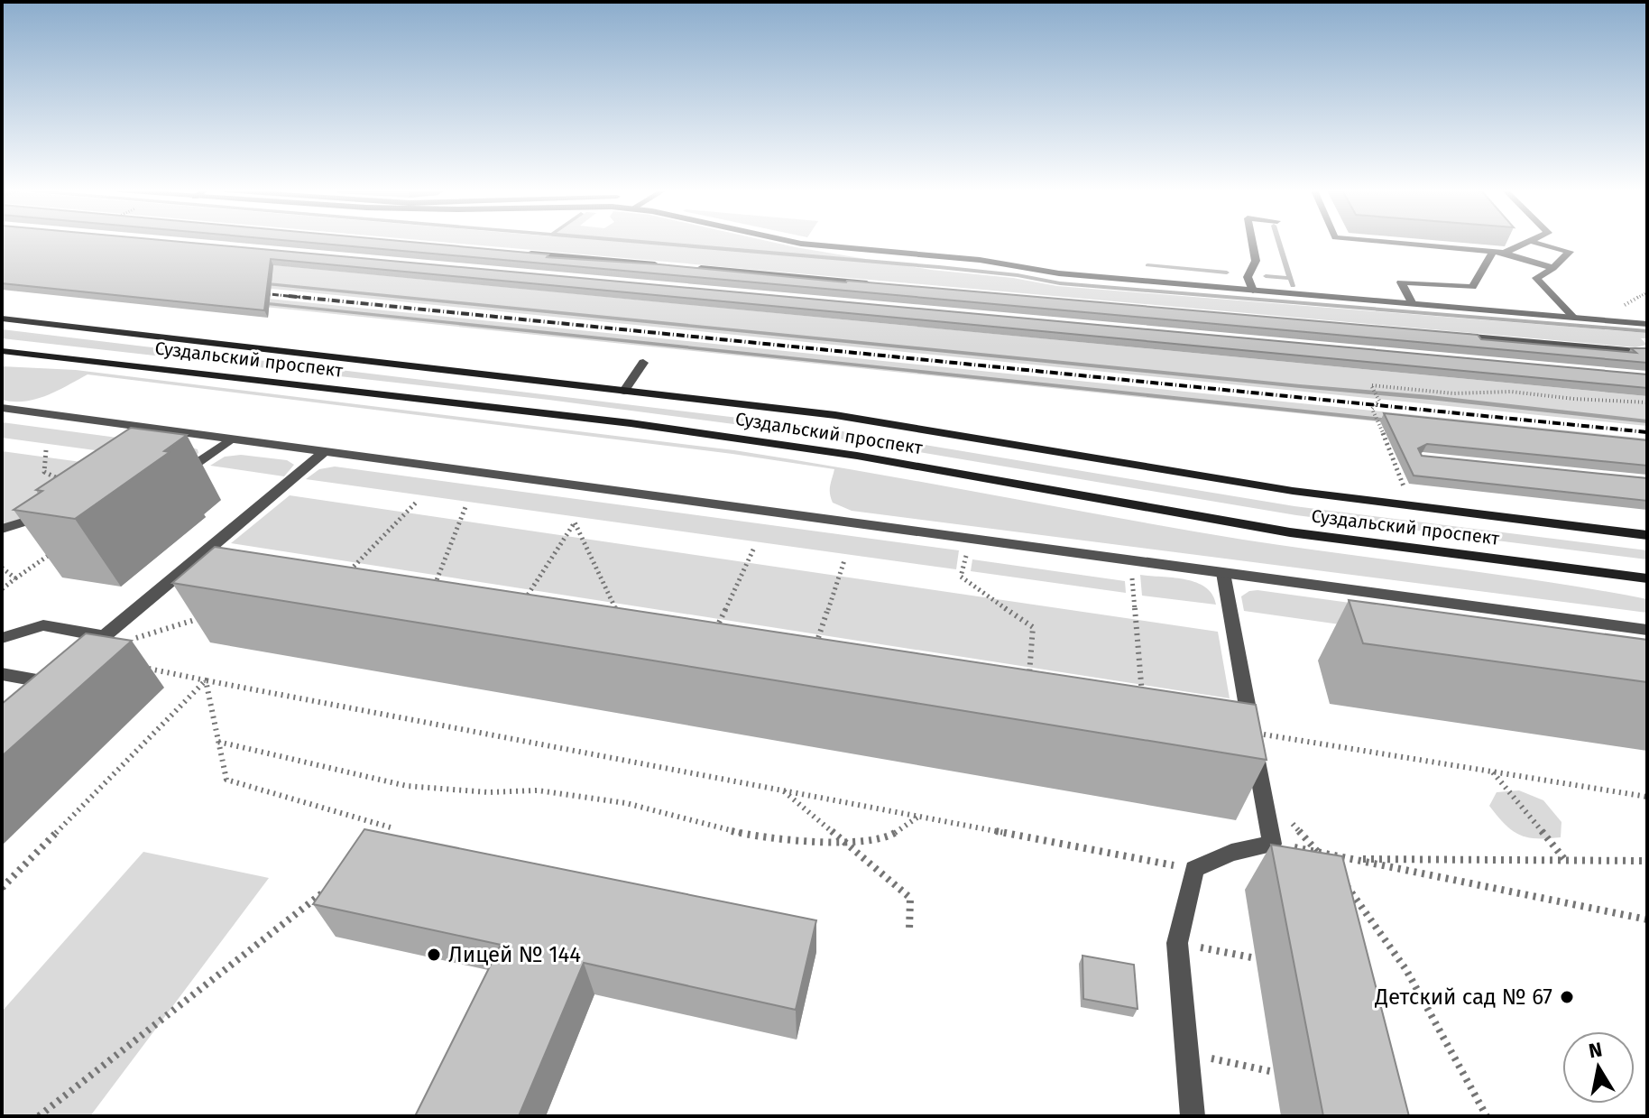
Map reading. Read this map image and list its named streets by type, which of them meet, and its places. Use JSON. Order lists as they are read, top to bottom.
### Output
{
  "streets": {
    "main road": ["Суздальский проспект"]
  },
  "places": ["Лицей № 144", "Детский сад № 67"],
  "north": "top"
}
